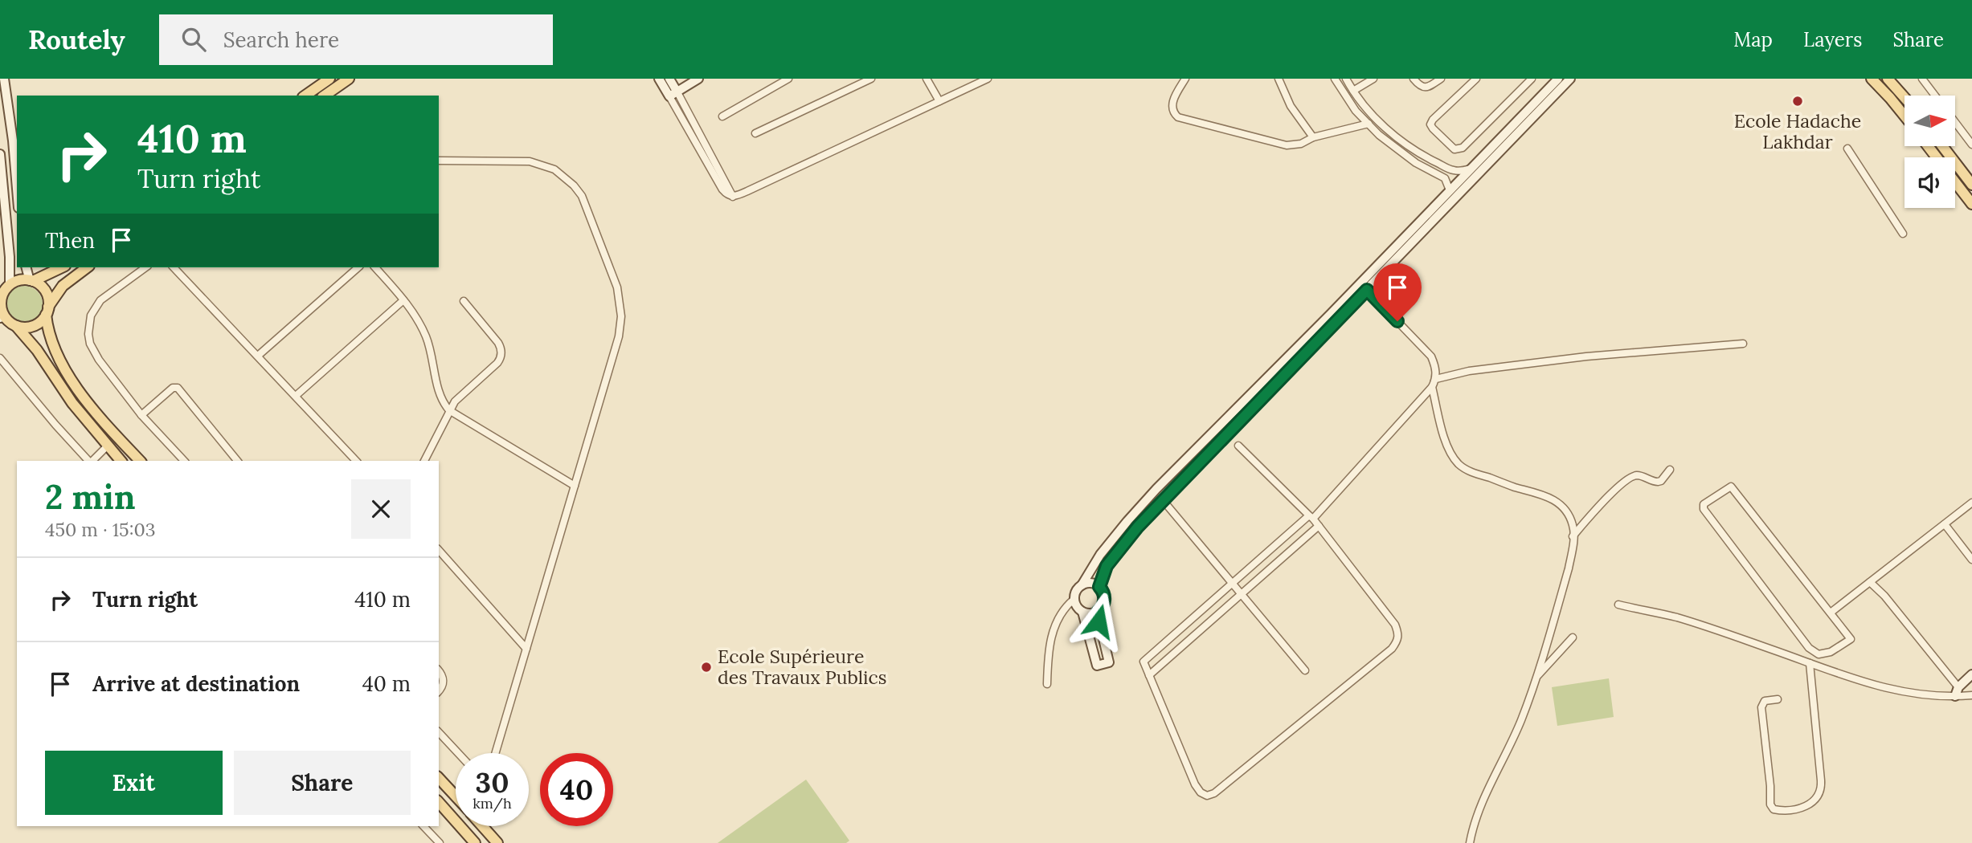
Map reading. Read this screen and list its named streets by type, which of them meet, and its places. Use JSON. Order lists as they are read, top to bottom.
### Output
{
  "places": ["Ecole Hadache Lakhdar", "Ecole Supérieure des Travaux Publics"],
  "north": "right",
  "page": {
    "header": "Routely",
    "search": "Search here",
    "nav": ["Map", "Layers", "Share"],
    "turn": ["410 m", "Turn right"],
    "then": "Then",
    "heading": ["2 min", "450 m · 15:03"],
    "list": [
      {
        "name": "Turn right",
        "value": "410 m"
      },
      {
        "name": "Arrive at destination",
        "value": "40 m"
      }
    ],
    "buttons": ["Exit", "Share"],
    "speed": "30 km/h",
    "limit": "40"
  }
}
